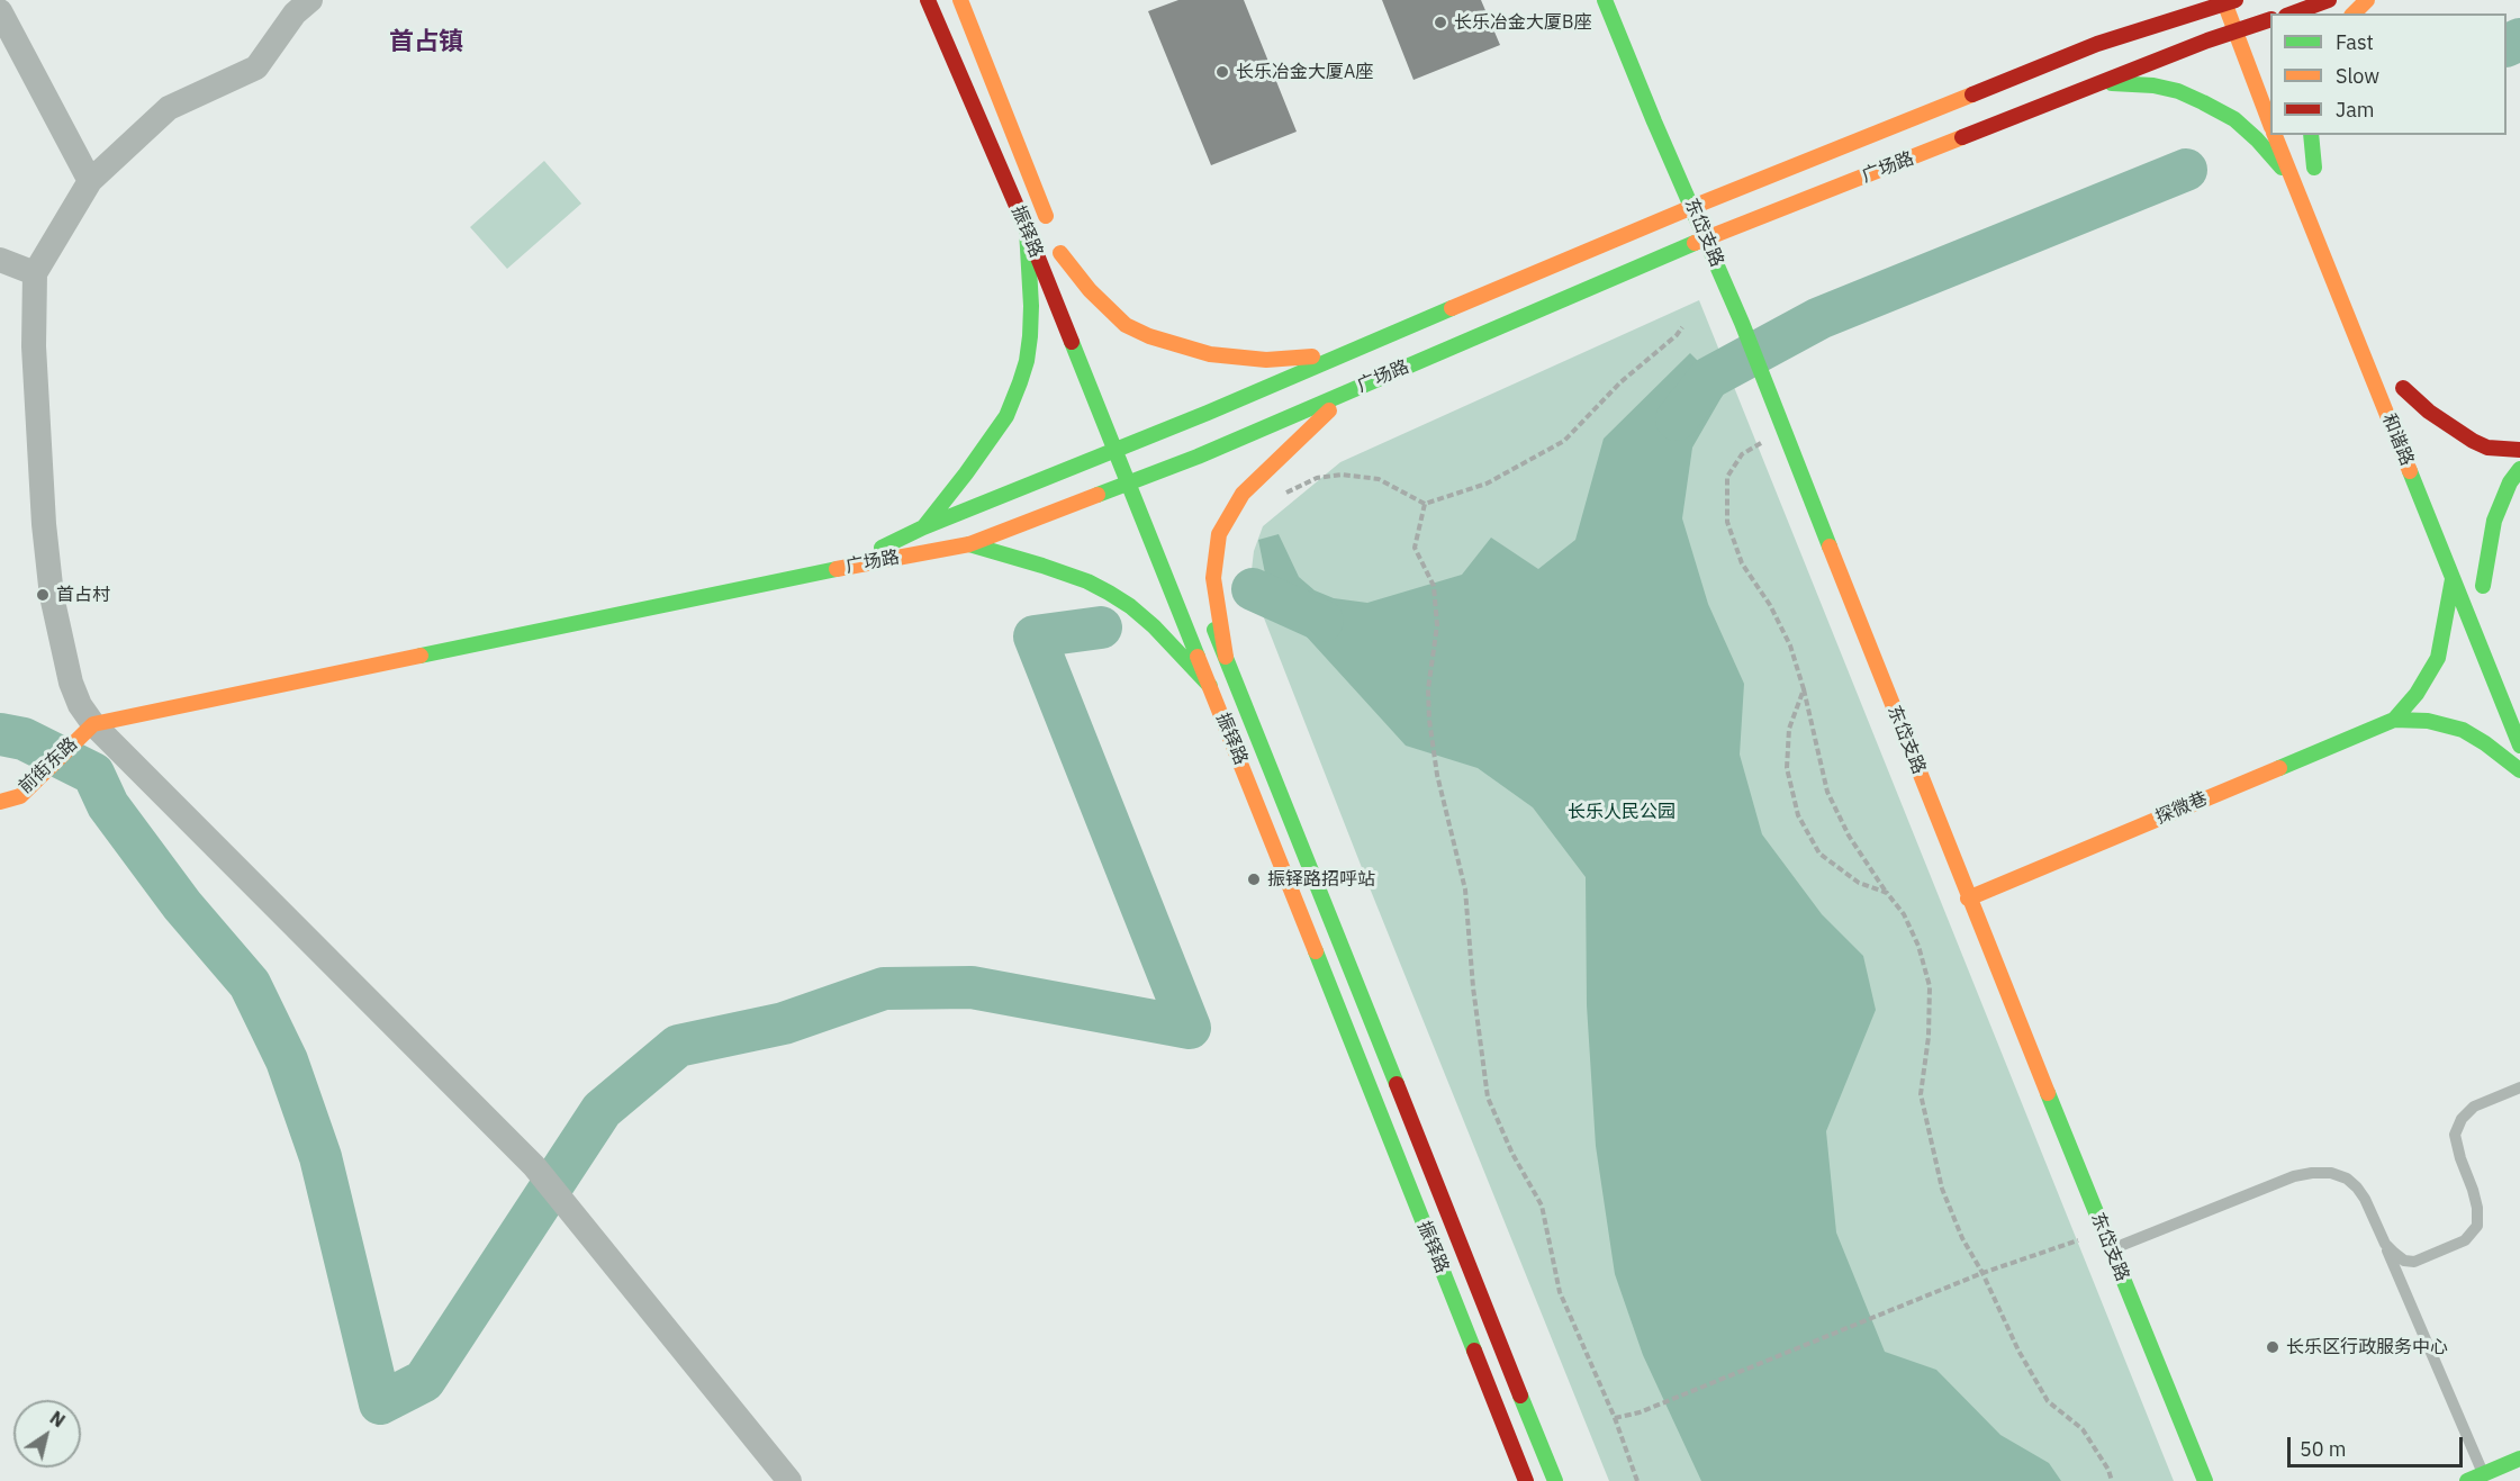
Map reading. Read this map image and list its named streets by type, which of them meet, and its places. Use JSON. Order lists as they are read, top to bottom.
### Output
{
  "streets": {
    "main road": [
      "广场路",
      "振铎路",
      "东岱支路",
      "和谐路",
      "前街东路",
      "探微巷"
    ]
  },
  "crossings": [
    ["广场路", "振铎路"],
    ["广场路", "东岱支路"],
    ["东岱支路", "探微巷"]
  ],
  "districts": ["首占镇"],
  "parks": ["长乐人民公园"],
  "places": [
    "长乐冶金大厦B座",
    "长乐冶金大厦A座",
    "首占村",
    "振铎路招呼站",
    "长乐区行政服务中心"
  ],
  "legend": ["Fast", "Slow", "Jam"],
  "scale_bar": "50 m",
  "north": "top right"
}
